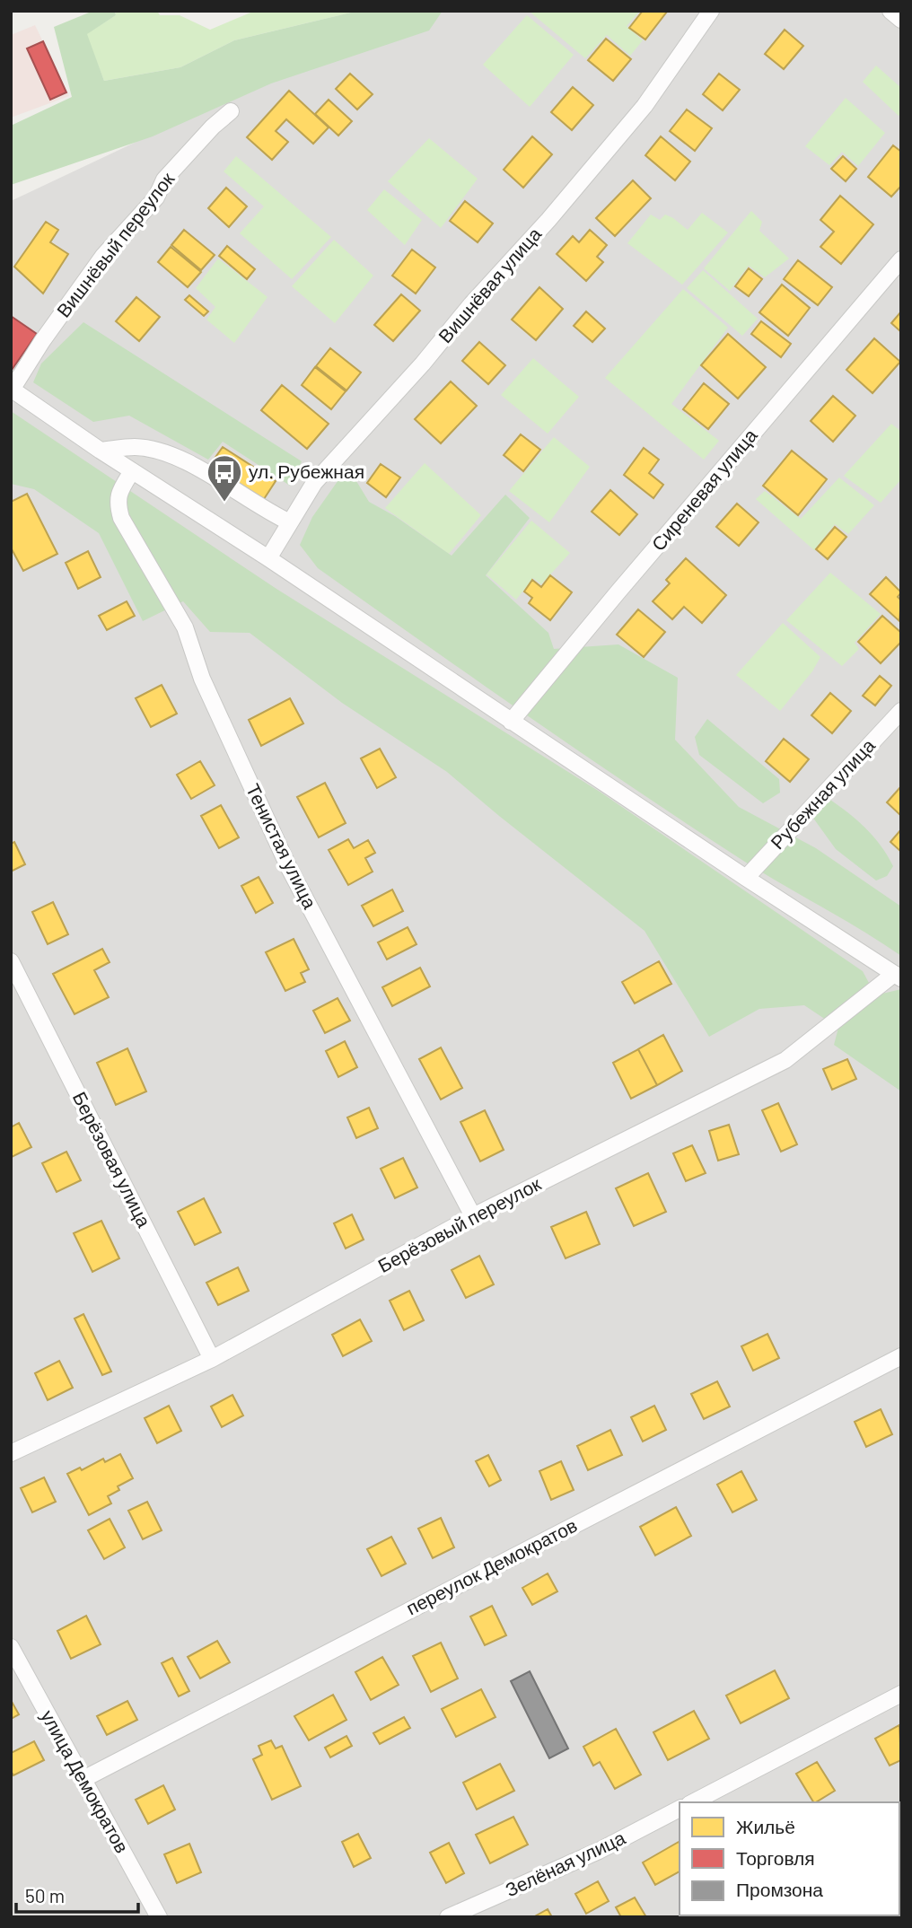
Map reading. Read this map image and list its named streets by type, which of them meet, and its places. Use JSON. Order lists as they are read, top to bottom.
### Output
{
  "streets": {
    "street": [
      "Вишнёвый переулок",
      "Вишнёвая улица",
      "Сиреневая улица",
      "Рубежная улица",
      "Тенистая улица",
      "Берёзовая улица",
      "Берёзовый переулок",
      "переулок Демократов",
      "улица Демократов",
      "Зелёная улица"
    ]
  },
  "crossings": [
    ["Тенистая улица", "Берёзовый переулок"],
    ["Берёзовая улица", "Берёзовый переулок"],
    ["переулок Демократов", "улица Демократов"]
  ],
  "places": {
    "bus stop": ["ул. Рубежная"]
  },
  "legend": ["Жильё", "Торговля", "Промзона"],
  "scale_bar": "50 m"
}
